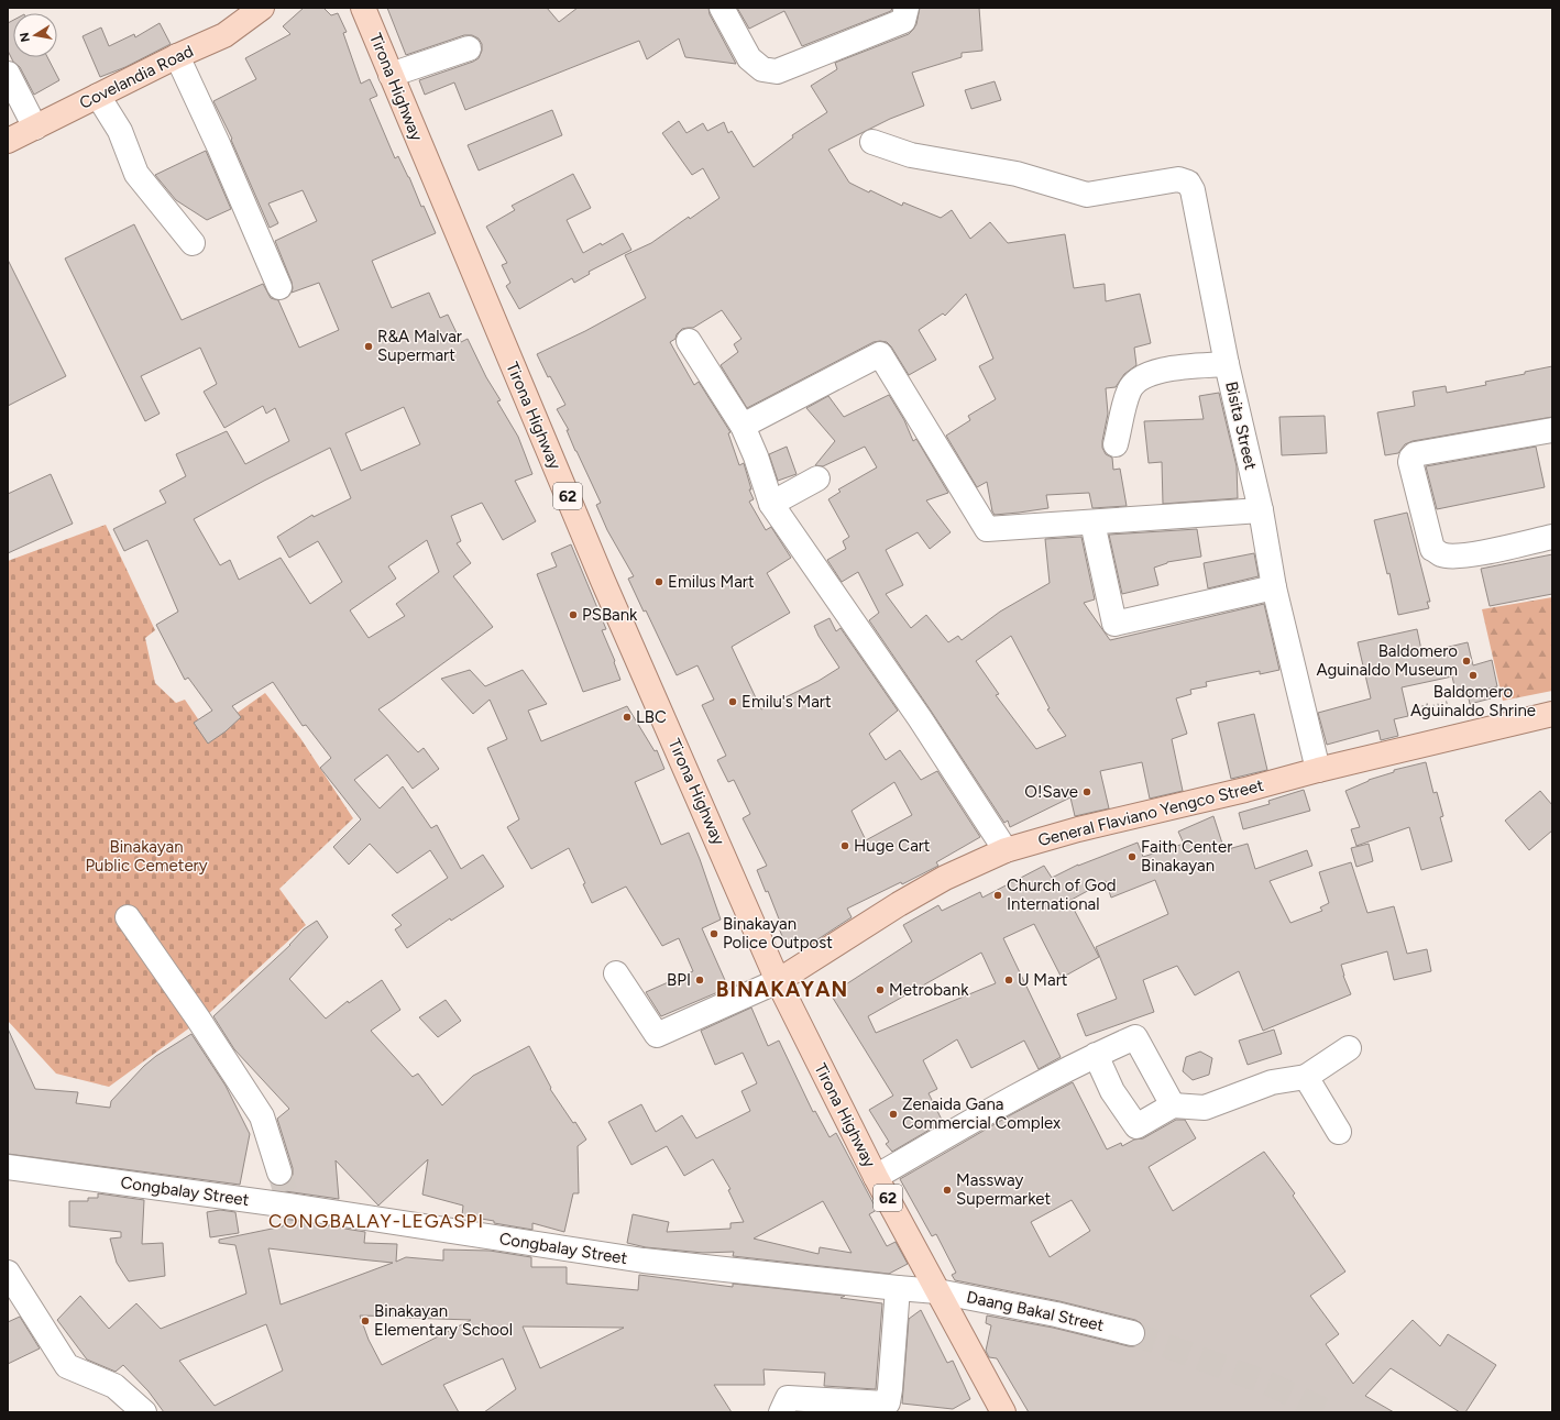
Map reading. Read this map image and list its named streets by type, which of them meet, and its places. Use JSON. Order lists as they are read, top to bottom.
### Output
{
  "streets": {
    "main road": [
      "Covelandia Road",
      "Tirona Highway",
      "62",
      "General Flaviano Yengco Street"
    ],
    "street": ["Bisita Street", "Congbalay Street", "Daang Bakal Street"]
  },
  "crossings": [
    ["Tirona Highway", "General Flaviano Yengco Street"],
    ["Tirona Highway", "Congbalay Street"],
    ["Tirona Highway", "Daang Bakal Street"],
    ["Bisita Street", "General Flaviano Yengco Street"],
    ["Congbalay Street", "Daang Bakal Street"]
  ],
  "districts": ["BINAKAYAN", "CONGBALAY-LEGASPI"],
  "parks": ["Binakayan Public Cemetery"],
  "places": [
    "R&A Malvar Supermart",
    "Emilus Mart",
    "PSBank",
    "Baldomero Aguinaldo Museum",
    "Baldomero Aguinaldo Shrine",
    "Emilu's Mart",
    "LBC",
    "O!Save",
    "Huge Cart",
    "Faith Center Binakayan",
    "Church of God International",
    "Binakayan Police Outpost",
    "BPI",
    "U Mart",
    "Metrobank",
    "Zenaida Gana Commercial Complex",
    "Massway Supermarket",
    "Binakayan Elementary School"
  ],
  "north": "left"
}
